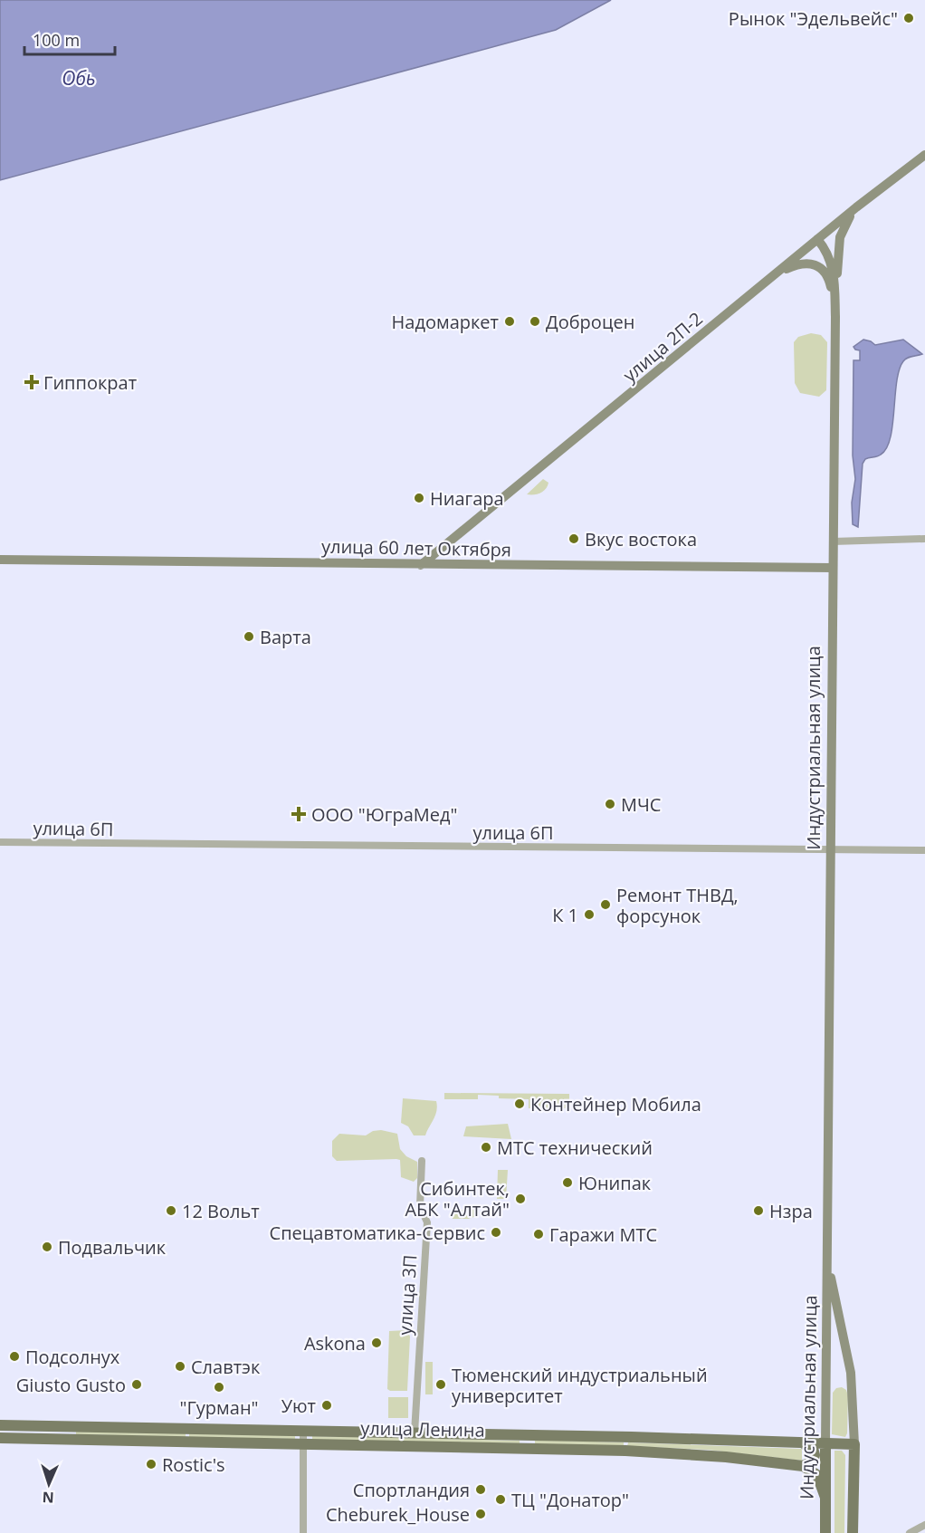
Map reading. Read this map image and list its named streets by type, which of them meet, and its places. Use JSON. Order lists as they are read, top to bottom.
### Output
{
  "streets": {
    "main road": [
      "улица 2П-2",
      "улица 60 лет Октября",
      "Индустриальная улица",
      "улица Ленина"
    ],
    "street": ["улица 6П", "улица 3П"]
  },
  "crossings": [
    ["улица 2П-2", "улица 60 лет Октября"],
    ["улица 2П-2", "Индустриальная улица"],
    ["улица 60 лет Октября", "Индустриальная улица"],
    ["Индустриальная улица", "улица 6П"],
    ["Индустриальная улица", "улица Ленина"],
    ["улица 3П", "улица Ленина"]
  ],
  "water": ["Обь"],
  "places": {
    "other": [
      "Рынок \"Эдельвейс\"",
      "Надомаркет",
      "Доброцен",
      "Ниагара",
      "Вкус востока",
      "Варта",
      "МЧС",
      "Ремонт ТНВД, форсунок",
      "К 1",
      "Контейнер Мобила",
      "МТС технический",
      "Юнипак",
      "Сибинтек, АБК \"Алтай\"",
      "12 Вольт",
      "Нзра",
      "Спецавтоматика-Сервис",
      "Гаражи МТС",
      "Подвальчик",
      "Askona",
      "Подсолнух",
      "Славтэк",
      "Giusto Gusto",
      "Тюменский индустриальный университет",
      "\"Гурман\"",
      "Уют",
      "Rostic's",
      "Спортландия",
      "ТЦ \"Донатор\"",
      "Cheburek_House"
    ],
    "health": ["Гиппократ", "ООО \"ЮграМед\""]
  },
  "scale_bar": "100 m",
  "north": "bottom"
}
